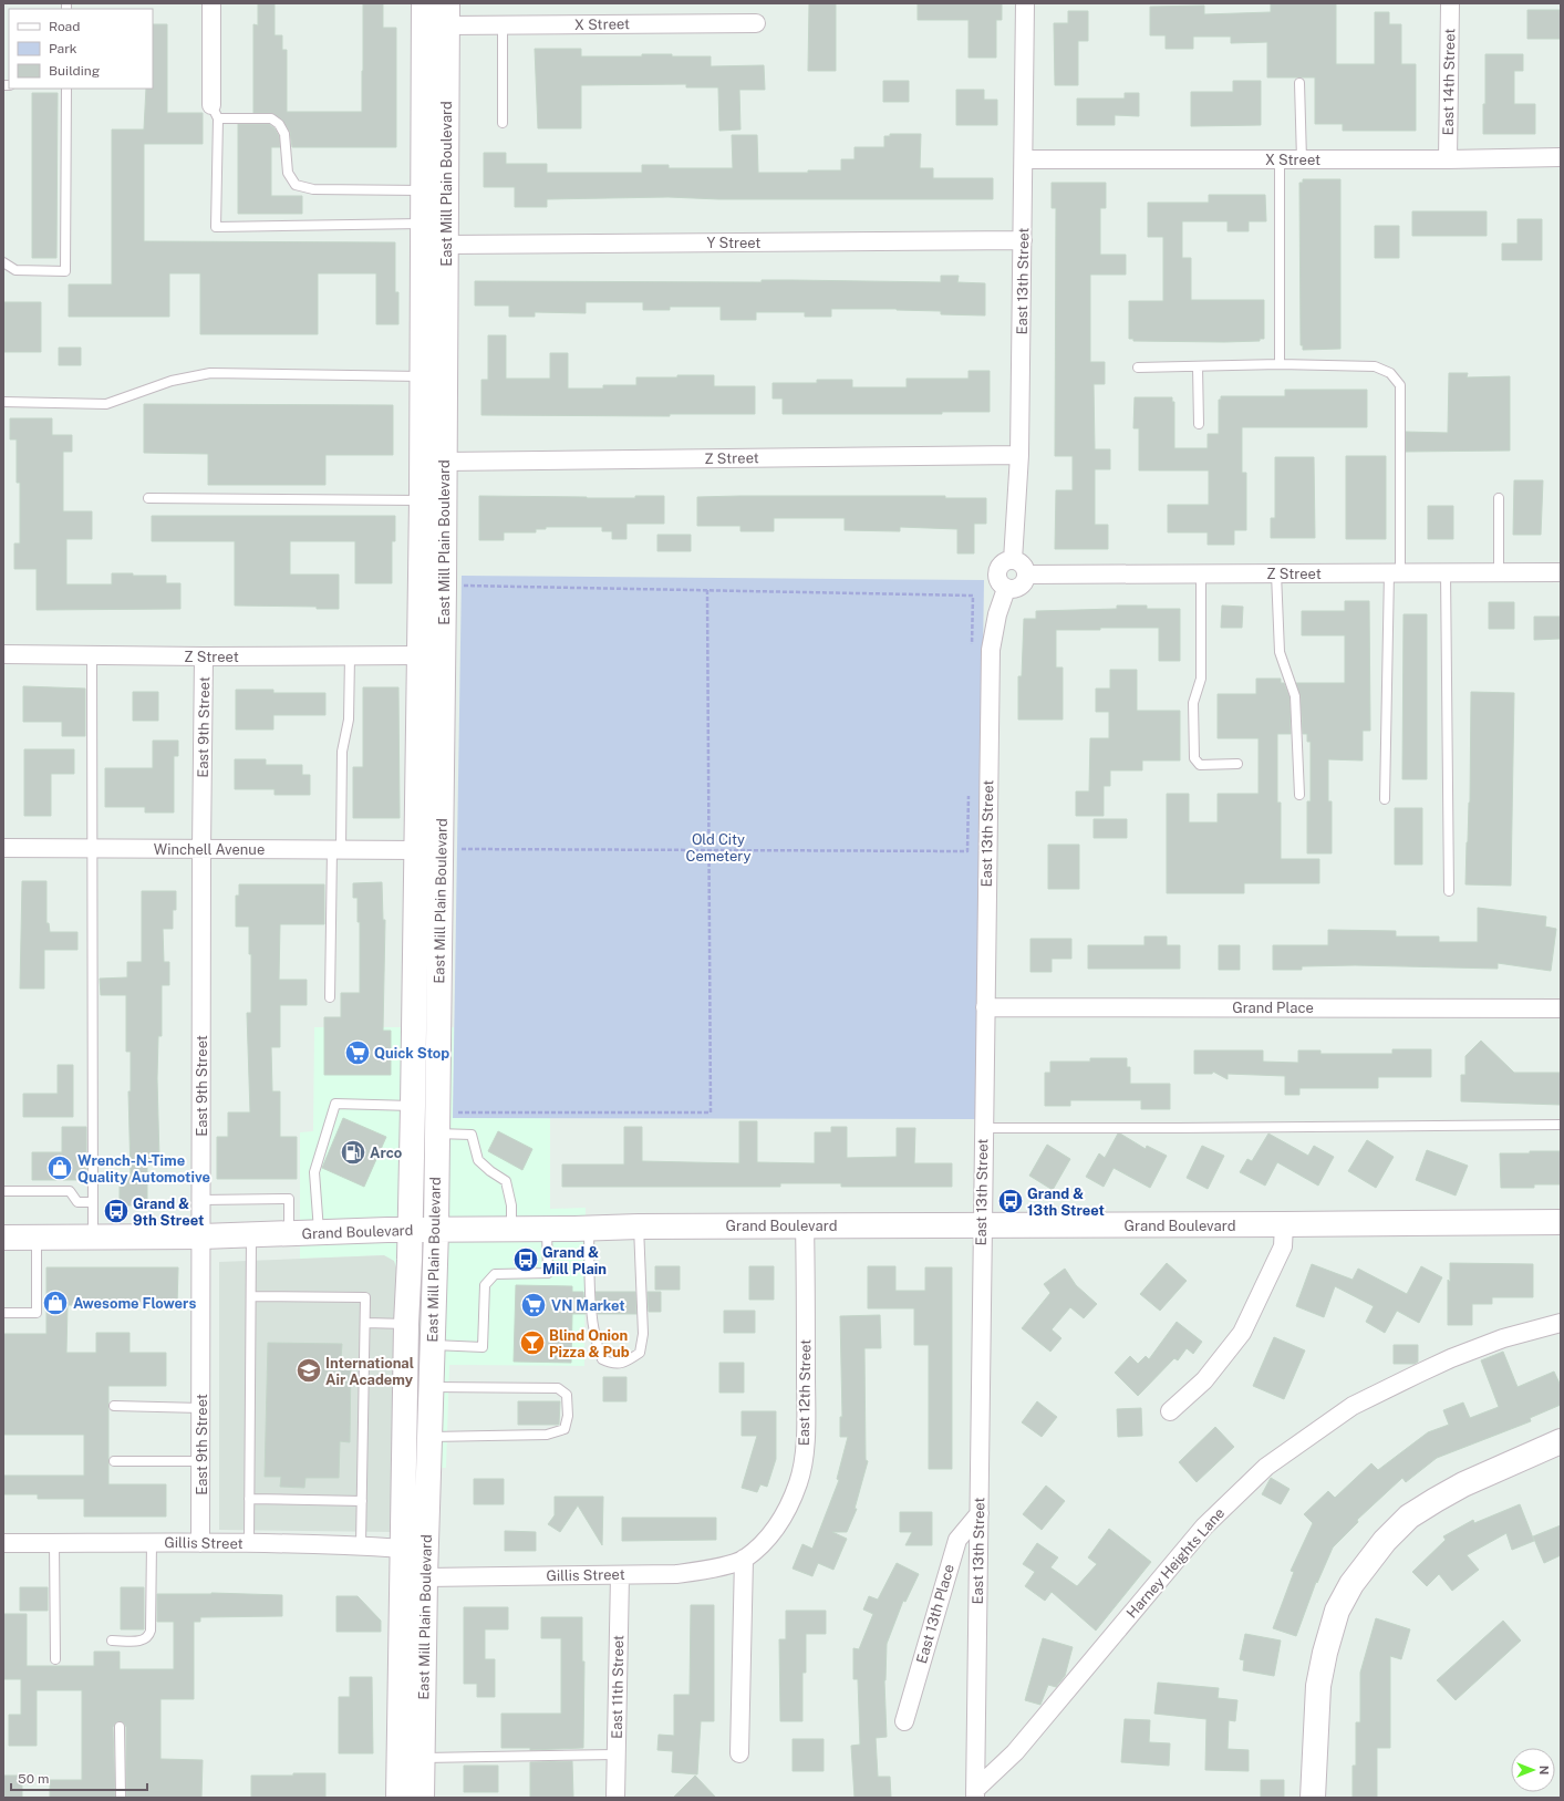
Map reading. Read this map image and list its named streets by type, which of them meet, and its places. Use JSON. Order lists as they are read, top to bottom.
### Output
{
  "streets": {
    "main road": ["East Mill Plain Boulevard", "Grand Boulevard"],
    "street": [
      "X Street",
      "East 14th Street",
      "Y Street",
      "East 13th Street",
      "Z Street",
      "East 9th Street",
      "Winchell Avenue",
      "Grand Place",
      "East 12th Street",
      "Gillis Street",
      "Harney Heights Lane",
      "East 13th Place",
      "East 11th Street"
    ]
  },
  "crossings": [
    ["X Street", "East 14th Street"],
    ["X Street", "East Mill Plain Boulevard"],
    ["X Street", "East 13th Street"],
    ["East Mill Plain Boulevard", "Y Street"],
    ["East Mill Plain Boulevard", "Z Street"],
    ["East Mill Plain Boulevard", "Winchell Avenue"],
    ["East Mill Plain Boulevard", "Grand Boulevard"],
    ["East Mill Plain Boulevard", "Gillis Street"],
    ["Y Street", "East 13th Street"],
    ["East 13th Street", "Z Street"],
    ["East 13th Street", "Grand Place"],
    ["East 13th Street", "Grand Boulevard"],
    ["East 13th Street", "Harney Heights Lane"],
    ["East 13th Street", "East 13th Place"],
    ["Z Street", "East 9th Street"],
    ["East 9th Street", "Winchell Avenue"],
    ["East 9th Street", "Grand Boulevard"],
    ["East 9th Street", "Gillis Street"],
    ["Grand Boulevard", "East 12th Street"],
    ["East 12th Street", "Gillis Street"],
    ["Gillis Street", "East 11th Street"]
  ],
  "parks": ["Old City Cemetery"],
  "places": {
    "supermarket": ["Quick Stop", "VN Market"],
    "fuel station": ["Arco"],
    "shop": ["Wrench-N-Time Quality Automotive", "Awesome Flowers"],
    "bus stop": ["Grand & 13th Street", "Grand & 9th Street", "Grand & Mill Plain"],
    "bar": ["Blind Onion Pizza & Pub"],
    "school or university": ["International Air Academy"]
  },
  "legend": ["Road", "Park", "Building"],
  "scale_bar": "50 m",
  "north": "right"
}
